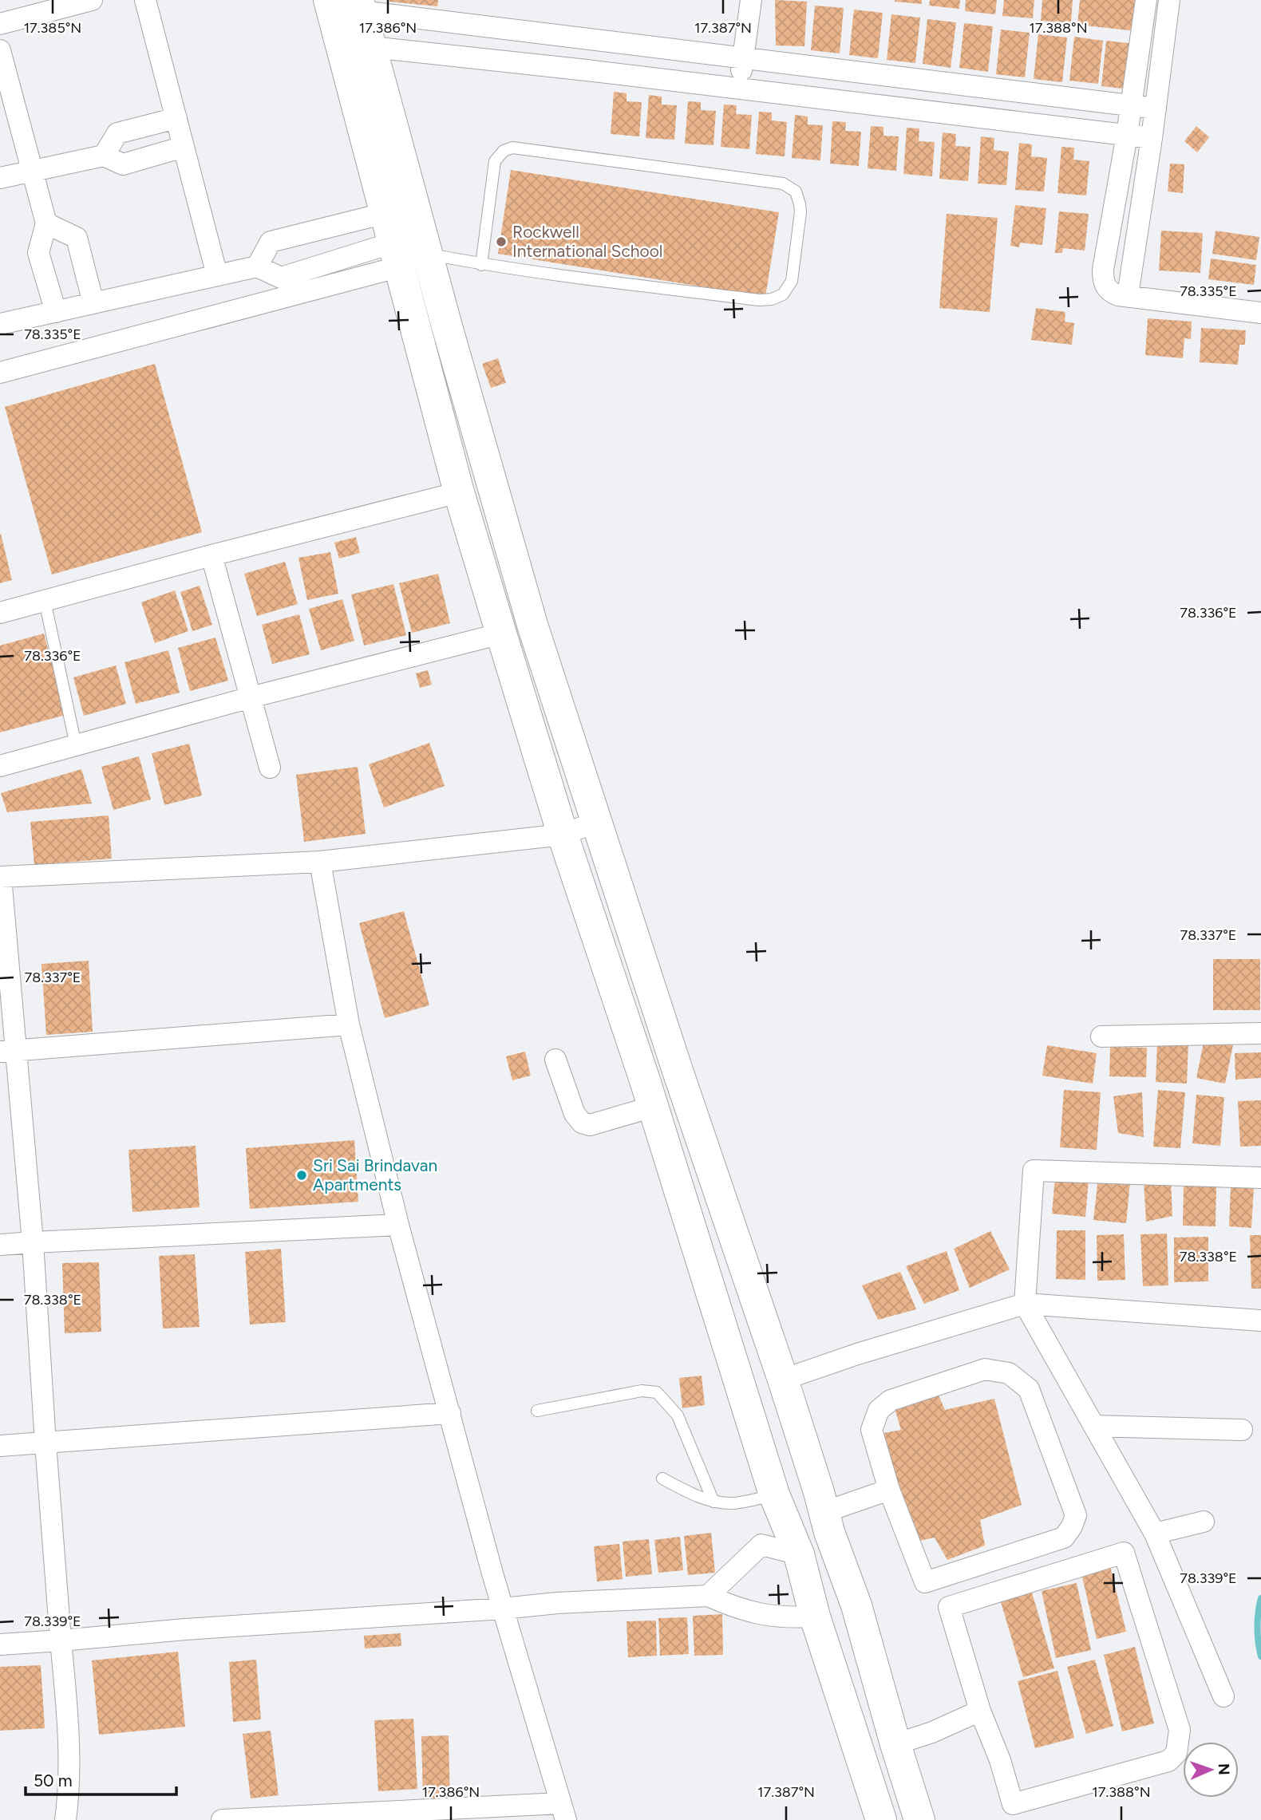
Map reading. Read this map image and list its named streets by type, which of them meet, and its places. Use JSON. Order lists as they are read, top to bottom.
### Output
{
  "places": ["Rockwell International School", "Sri Sai Brindavan Apartments"],
  "scale_bar": "50 m",
  "north": "right",
  "coordinates": [
    "17.385°N",
    "17.386°N",
    "17.387°N",
    "17.388°N",
    "78.335°E",
    "78.336°E",
    "78.337°E",
    "78.338°E",
    "78.339°E"
  ]
}
